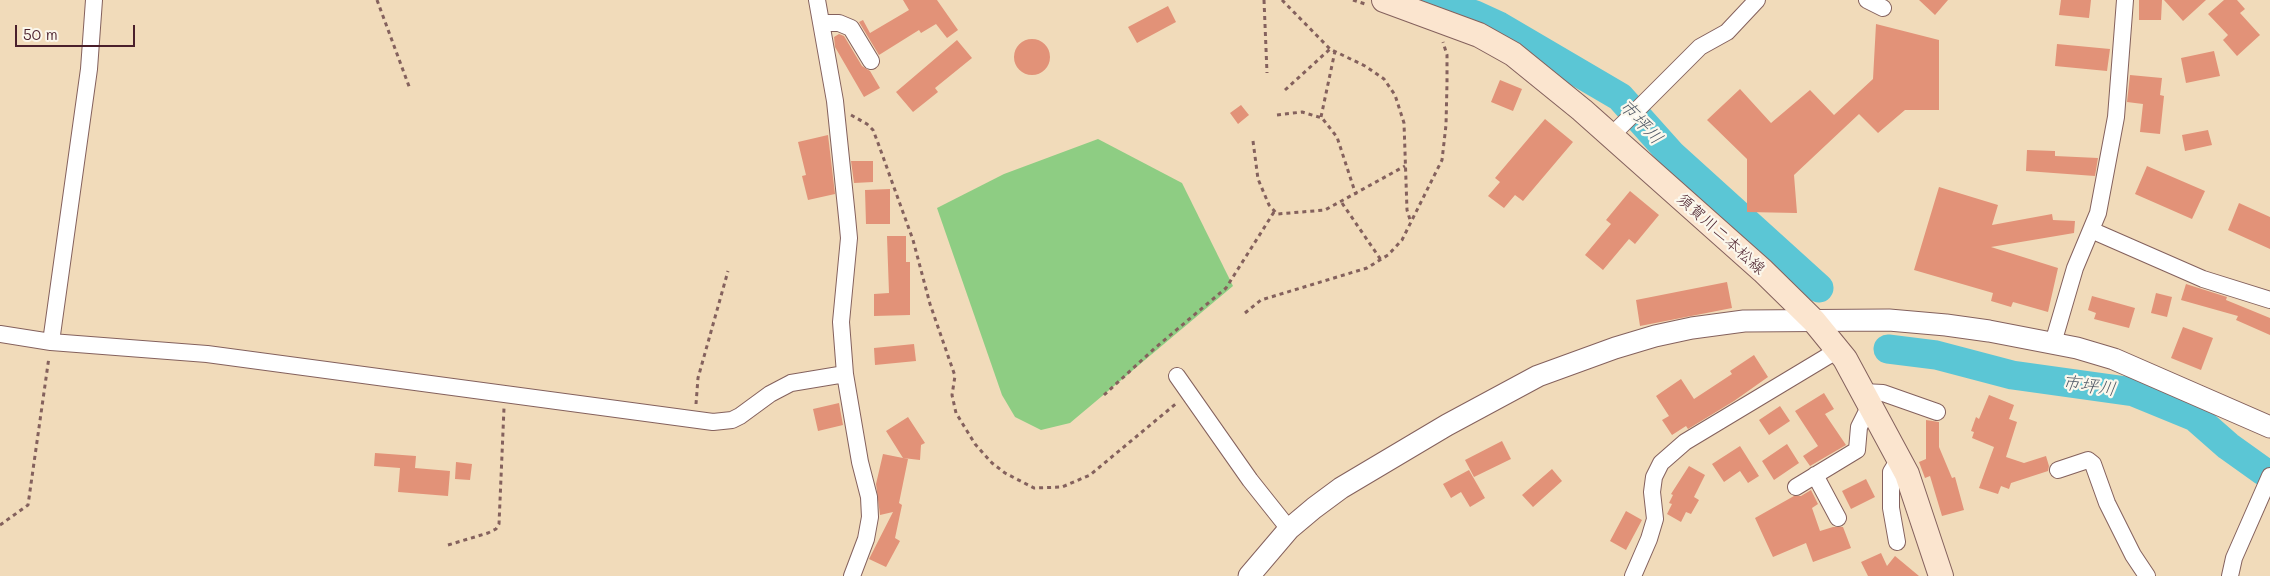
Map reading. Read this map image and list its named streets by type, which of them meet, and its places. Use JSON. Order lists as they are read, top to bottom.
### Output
{
  "streets": {
    "main road": ["須賀川二本松線"]
  },
  "water": ["市坪川"],
  "scale_bar": "50 m"
}
